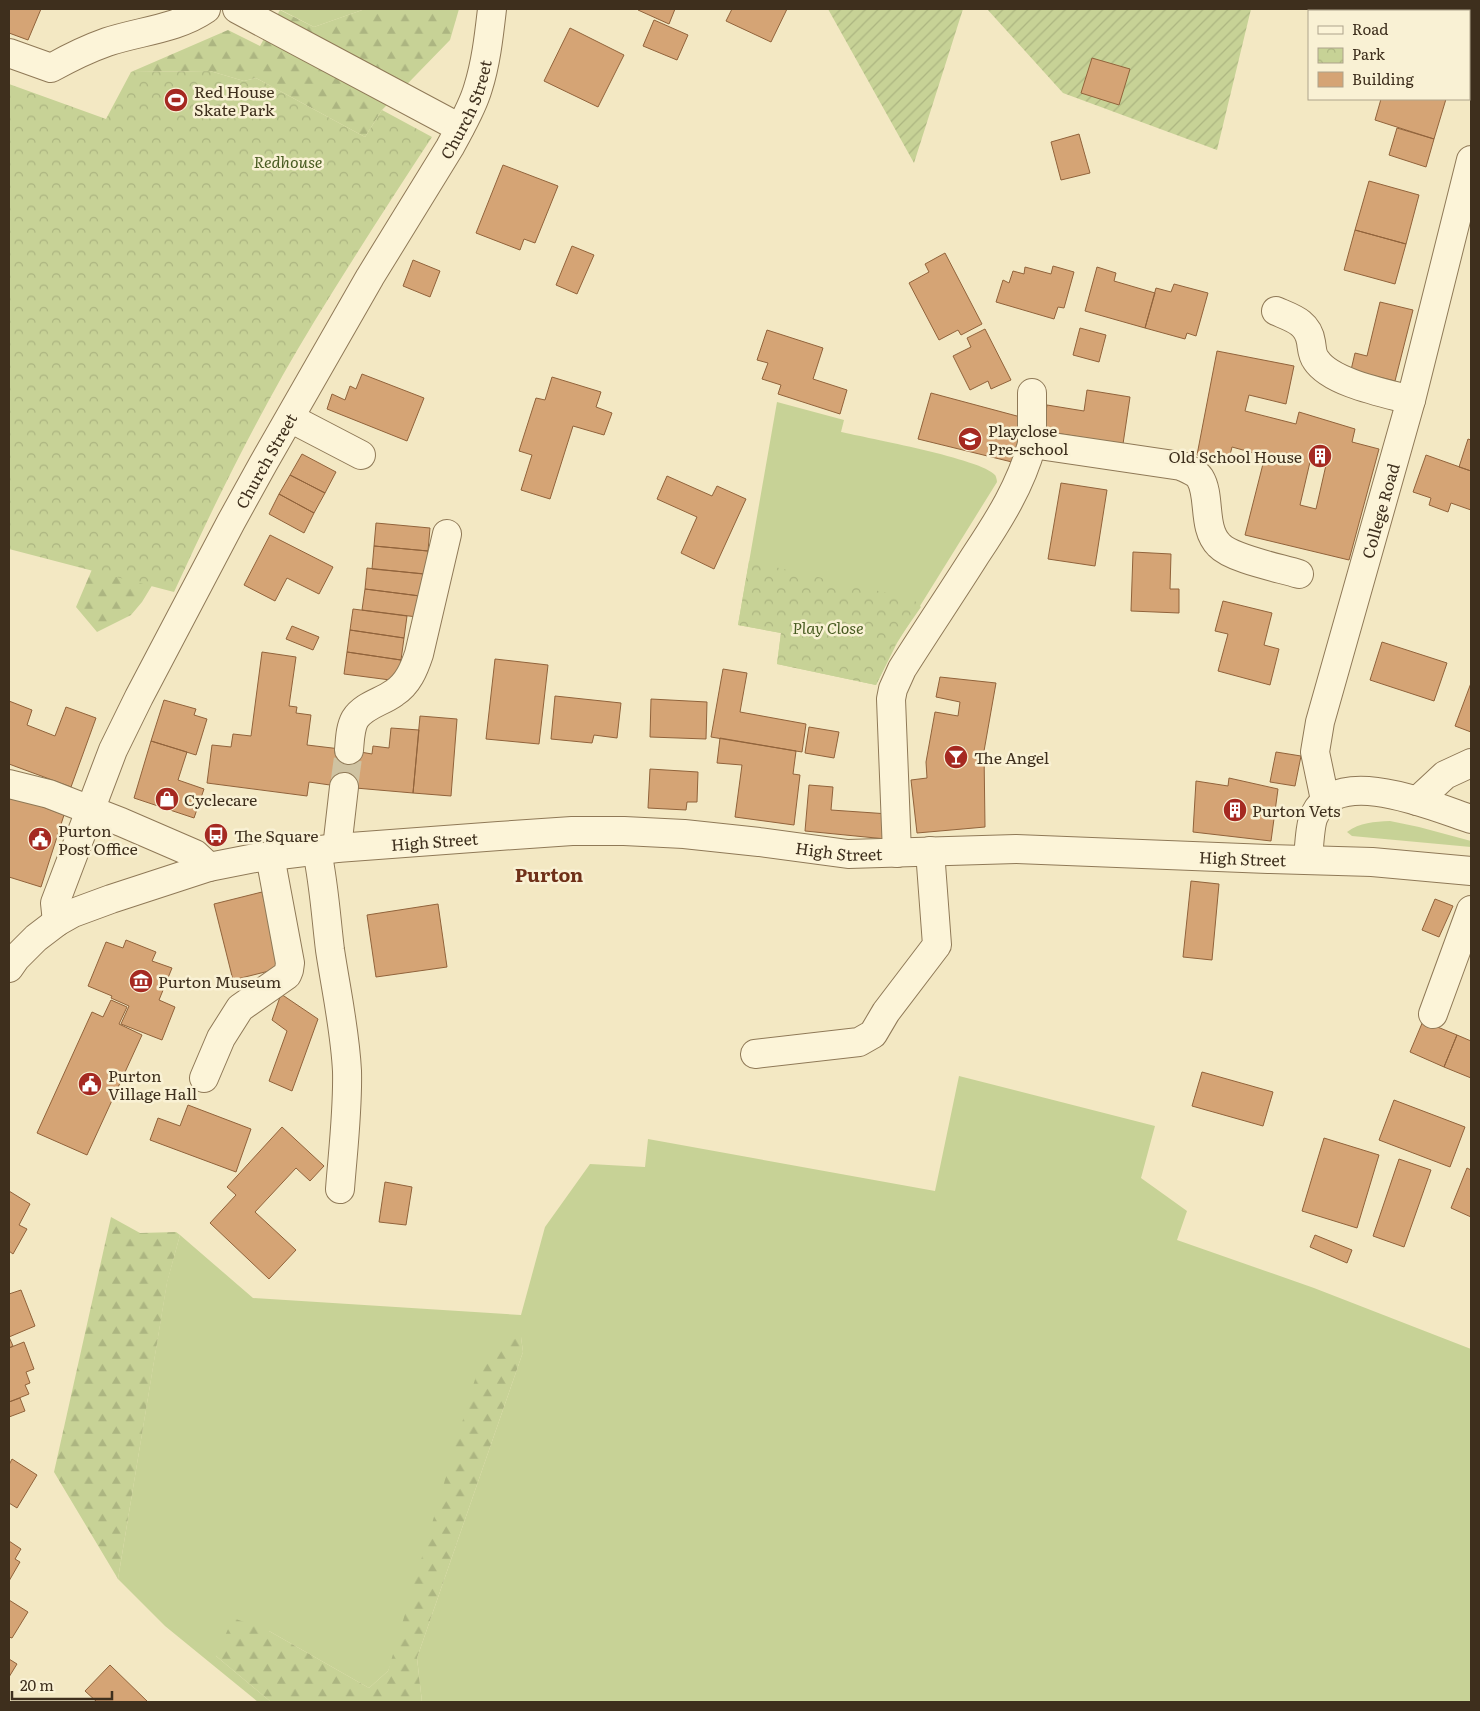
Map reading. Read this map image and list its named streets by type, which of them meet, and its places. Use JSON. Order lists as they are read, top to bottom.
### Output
{
  "streets": {
    "street": ["Church Street", "College Road", "High Street"]
  },
  "crossings": [
    ["Church Street", "High Street"]
  ],
  "districts": ["Purton"],
  "parks": ["Redhouse", "Play Close"],
  "places": {
    "sports": ["Red House Skate Park"],
    "school or university": ["Playclose Pre-school"],
    "building": ["Old School House", "Purton Vets"],
    "bar": ["The Angel"],
    "shop": ["Cyclecare"],
    "bus stop": ["The Square"],
    "public building": ["Purton Post Office", "Purton Village Hall"],
    "museum": ["Purton Museum"]
  },
  "legend": ["Road", "Park", "Building"],
  "scale_bar": "20 m"
}
